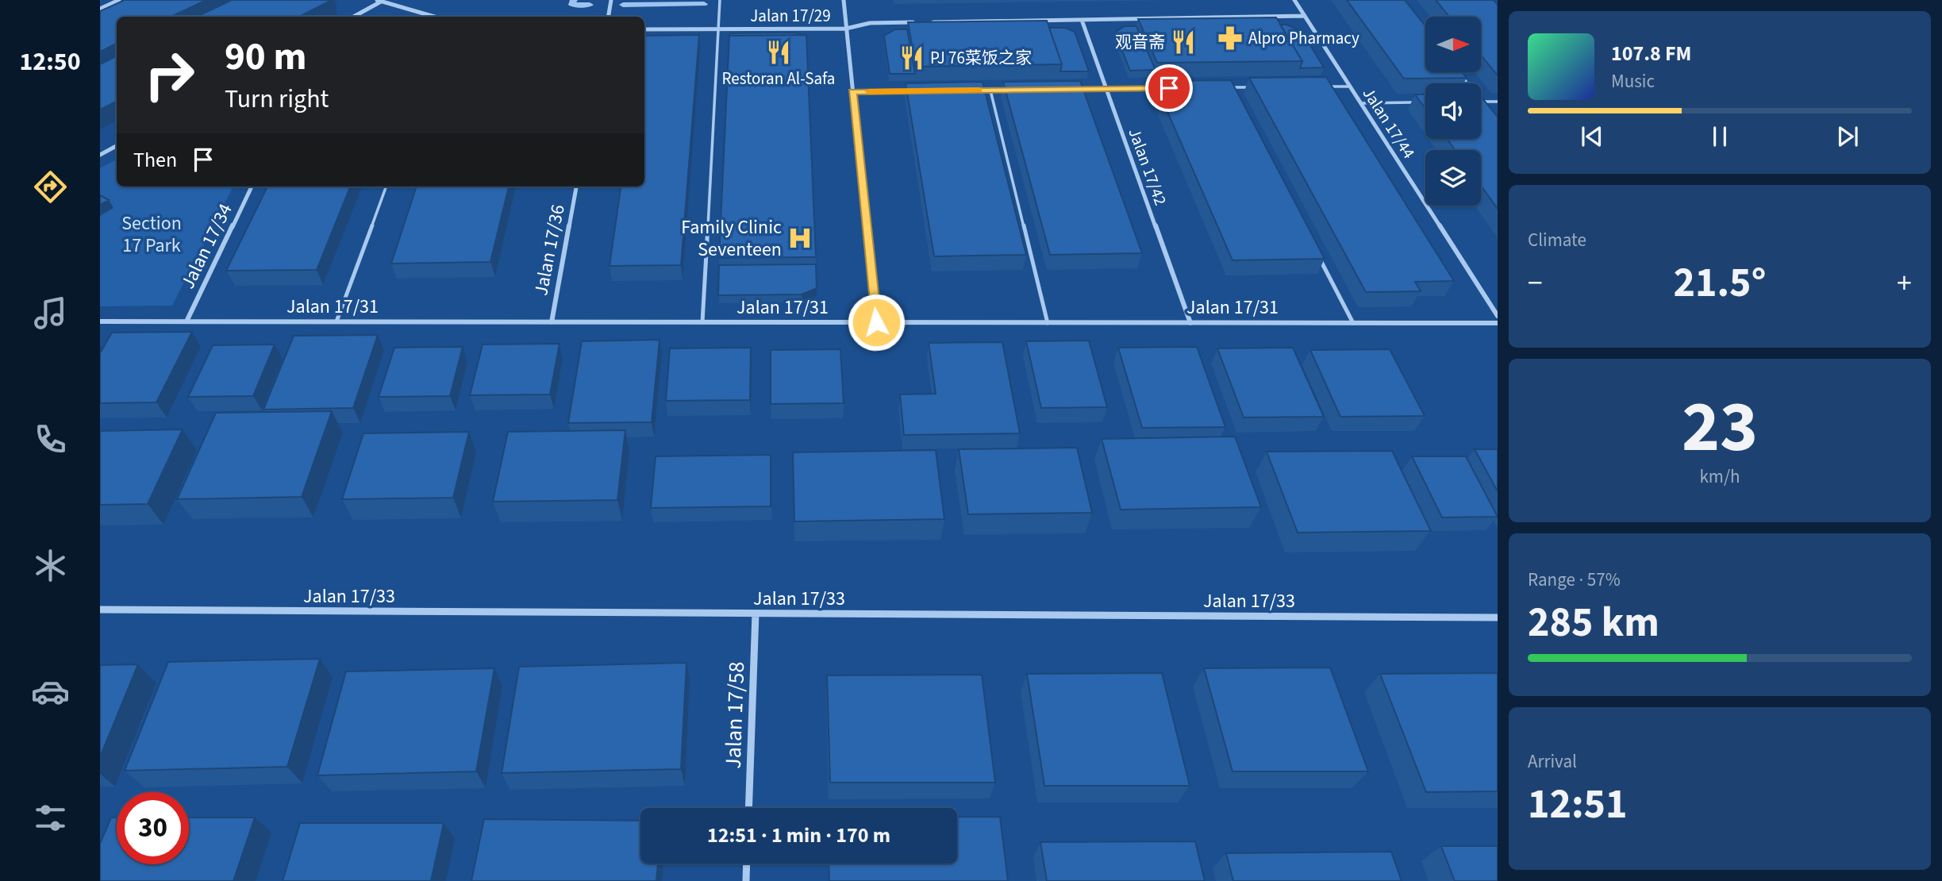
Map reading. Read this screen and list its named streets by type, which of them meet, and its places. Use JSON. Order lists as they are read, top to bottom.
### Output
{
  "streets": {
    "street": [
      "Jalan 17/29",
      "Jalan 17/44",
      "Jalan 17/42",
      "Jalan 17/34",
      "Jalan 17/36",
      "Jalan 17/31",
      "Jalan 17/33",
      "Jalan 17/58"
    ]
  },
  "crossings": [
    ["Jalan 17/29", "Jalan 17/44"],
    ["Jalan 17/29", "Jalan 17/42"],
    ["Jalan 17/42", "Jalan 17/31"],
    ["Jalan 17/34", "Jalan 17/31"],
    ["Jalan 17/36", "Jalan 17/31"],
    ["Jalan 17/33", "Jalan 17/58"]
  ],
  "parks": ["Section 17 Park"],
  "places": {
    "pharmacy": ["Alpro Pharmacy"],
    "restaurant": ["观音斋", "Restoran Al-Safa", "PJ 76菜饭之家"],
    "hospital": ["Family Clinic Seventeen"]
  },
  "north": "right",
  "page": {
    "tabs": "12:50",
    "turn": ["90 m", "Turn right"],
    "song": ["107.8 FM", "Music"],
    "then": "Then",
    "tile": [
      "Climate",
      ["23", "km/h"],
      ["Range · 57%", "285 km"],
      ["Arrival", "12:51"]
    ],
    "heat": ["−", "21.5°", "+"],
    "limit": "30",
    "trip": "12:51 · 1 min · 170 m"
  }
}
